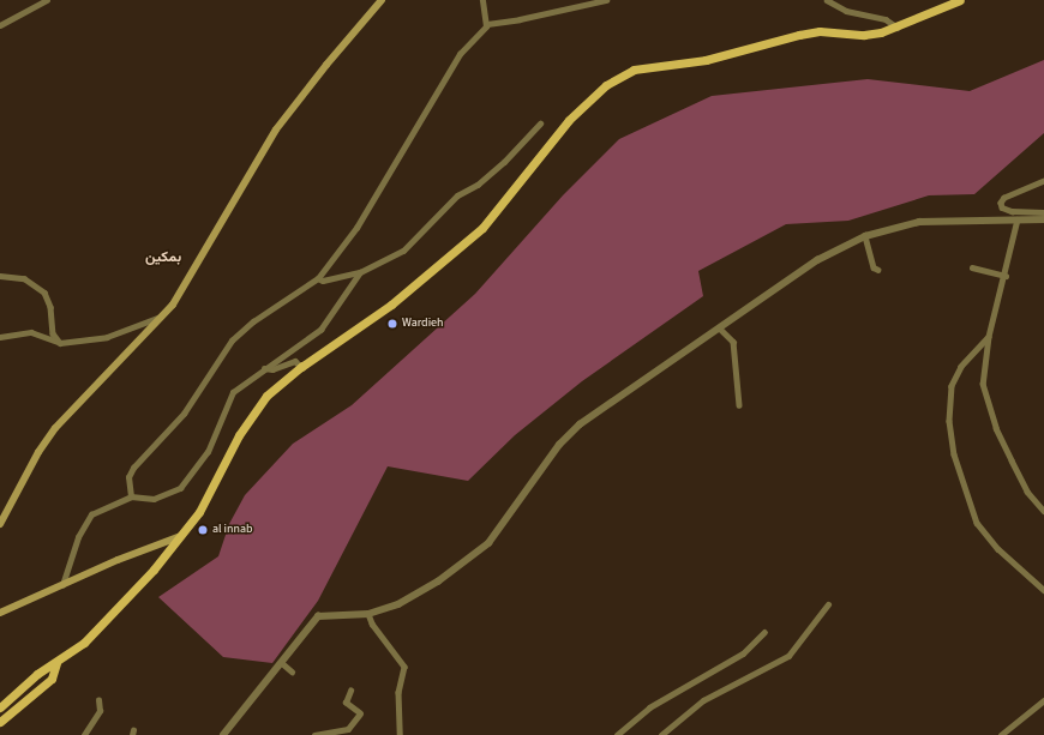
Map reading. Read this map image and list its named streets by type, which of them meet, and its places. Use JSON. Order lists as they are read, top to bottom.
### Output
{
  "districts": ["بمكين"],
  "places": ["Wardieh", "al innab"]
}
